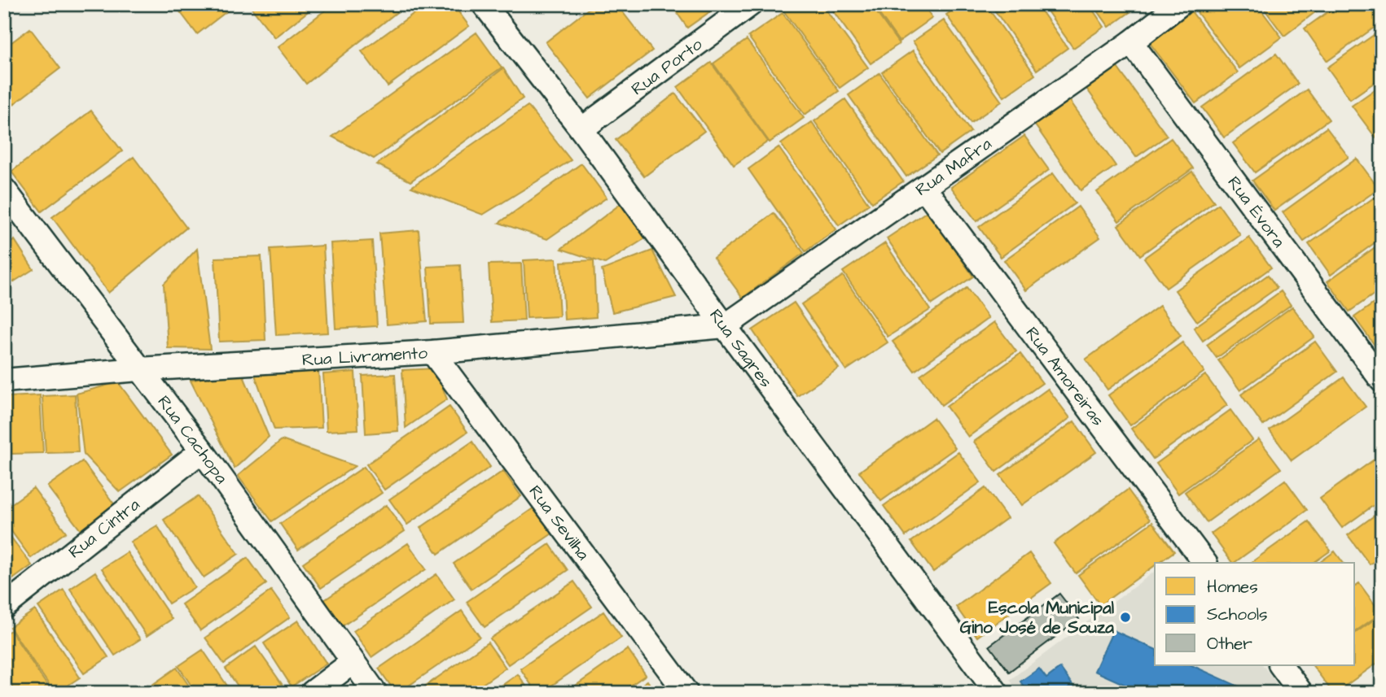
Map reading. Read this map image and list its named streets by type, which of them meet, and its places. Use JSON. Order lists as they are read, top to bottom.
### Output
{
  "streets": {
    "street": [
      "Rua Porto",
      "Rua Mafra",
      "Rua Évora",
      "Rua Sagres",
      "Rua Livramento",
      "Rua Amoreiras",
      "Rua Cachopa",
      "Rua Sevilha",
      "Rua Cintra"
    ]
  },
  "crossings": [
    ["Rua Porto", "Rua Sagres"],
    ["Rua Mafra", "Rua Évora"],
    ["Rua Mafra", "Rua Sagres"],
    ["Rua Mafra", "Rua Livramento"],
    ["Rua Mafra", "Rua Amoreiras"],
    ["Rua Sagres", "Rua Livramento"],
    ["Rua Livramento", "Rua Cachopa"],
    ["Rua Livramento", "Rua Sevilha"],
    ["Rua Cachopa", "Rua Cintra"]
  ],
  "places": ["Escola Municipal Gino José de Souza"],
  "legend": ["Homes", "Schools", "Other"]
}
